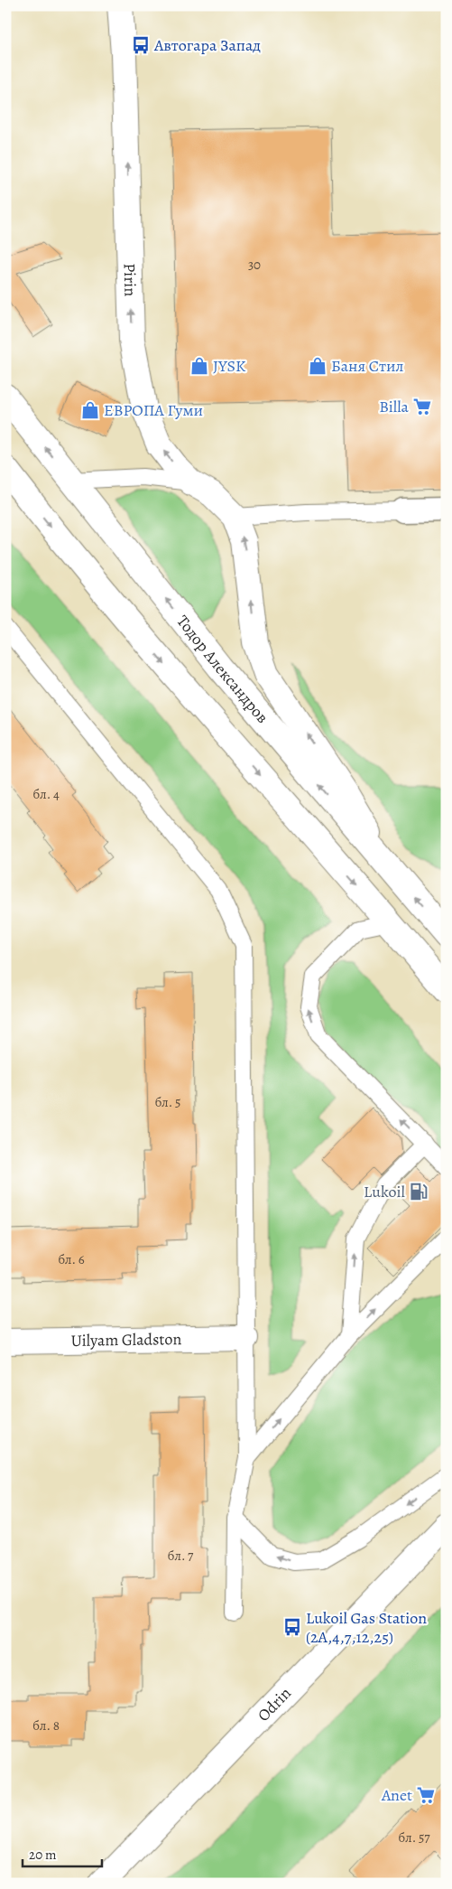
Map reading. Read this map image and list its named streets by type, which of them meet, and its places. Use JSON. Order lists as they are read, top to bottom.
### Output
{
  "streets": {
    "main road": [
      "Pirin",
      "Тодор Александров",
      "Uilyam Gladston",
      "Odrin"
    ]
  },
  "one_way": ["Pirin"],
  "places": {
    "bus stop": ["Автогара Запад", "Lukoil Gas Station (2A,4,7,12,25)"],
    "shop": ["JYSK", "Баня Стил", "ЕВРОПА Гуми"],
    "supermarket": ["Billa", "Anet"],
    "fuel station": ["Lukoil"]
  },
  "house_numbers": [
    "30",
    "бл. 4",
    "бл. 5",
    "бл. 6",
    "бл. 7",
    "бл. 8",
    "бл. 57"
  ],
  "scale_bar": "20 m"
}
